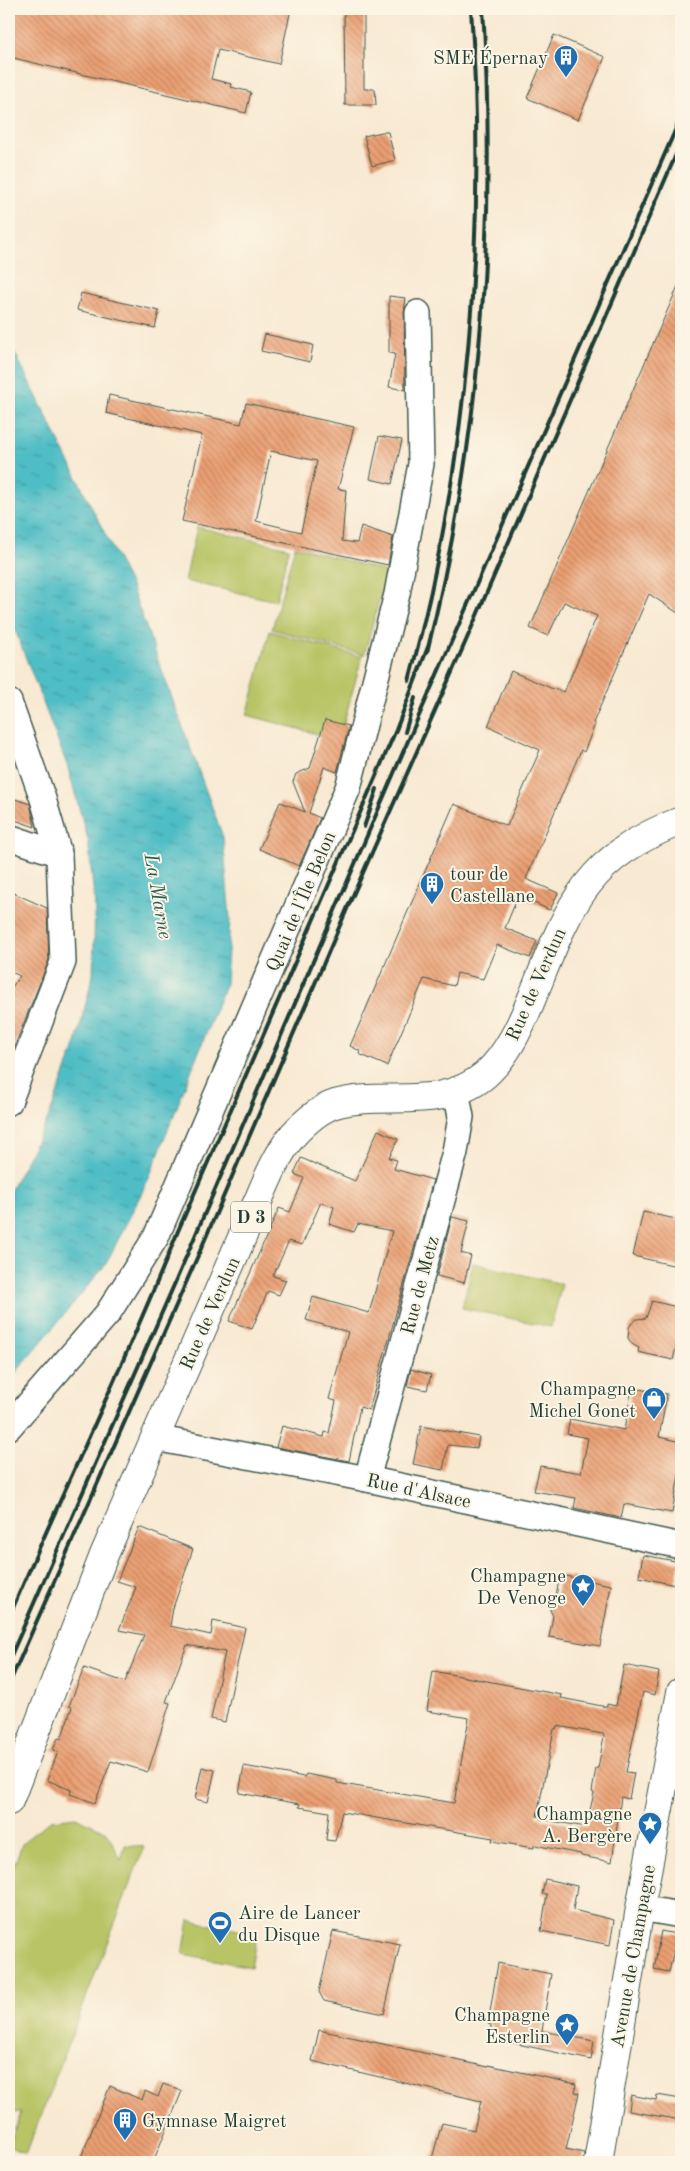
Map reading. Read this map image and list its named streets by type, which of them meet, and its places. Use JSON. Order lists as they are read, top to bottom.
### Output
{
  "streets": {
    "main road": ["Rue de Verdun", "D 3", "Avenue de Champagne"],
    "street": ["Quai de l'Île Belon", "Rue de Metz", "Rue d'Alsace"]
  },
  "crossings": [
    ["Rue de Verdun", "Rue de Metz"],
    ["Rue de Verdun", "Rue d'Alsace"],
    ["Rue de Metz", "Rue d'Alsace"]
  ],
  "water": ["La Marne"],
  "places": {
    "building": ["SME Épernay", "tour de Castellane", "Gymnase Maigret"],
    "shop": ["Champagne Michel Gonet"],
    "place": ["Champagne De Venoge", "Champagne A. Bergère", "Champagne Esterlin"],
    "sports": ["Aire de Lancer du Disque"]
  }
}
